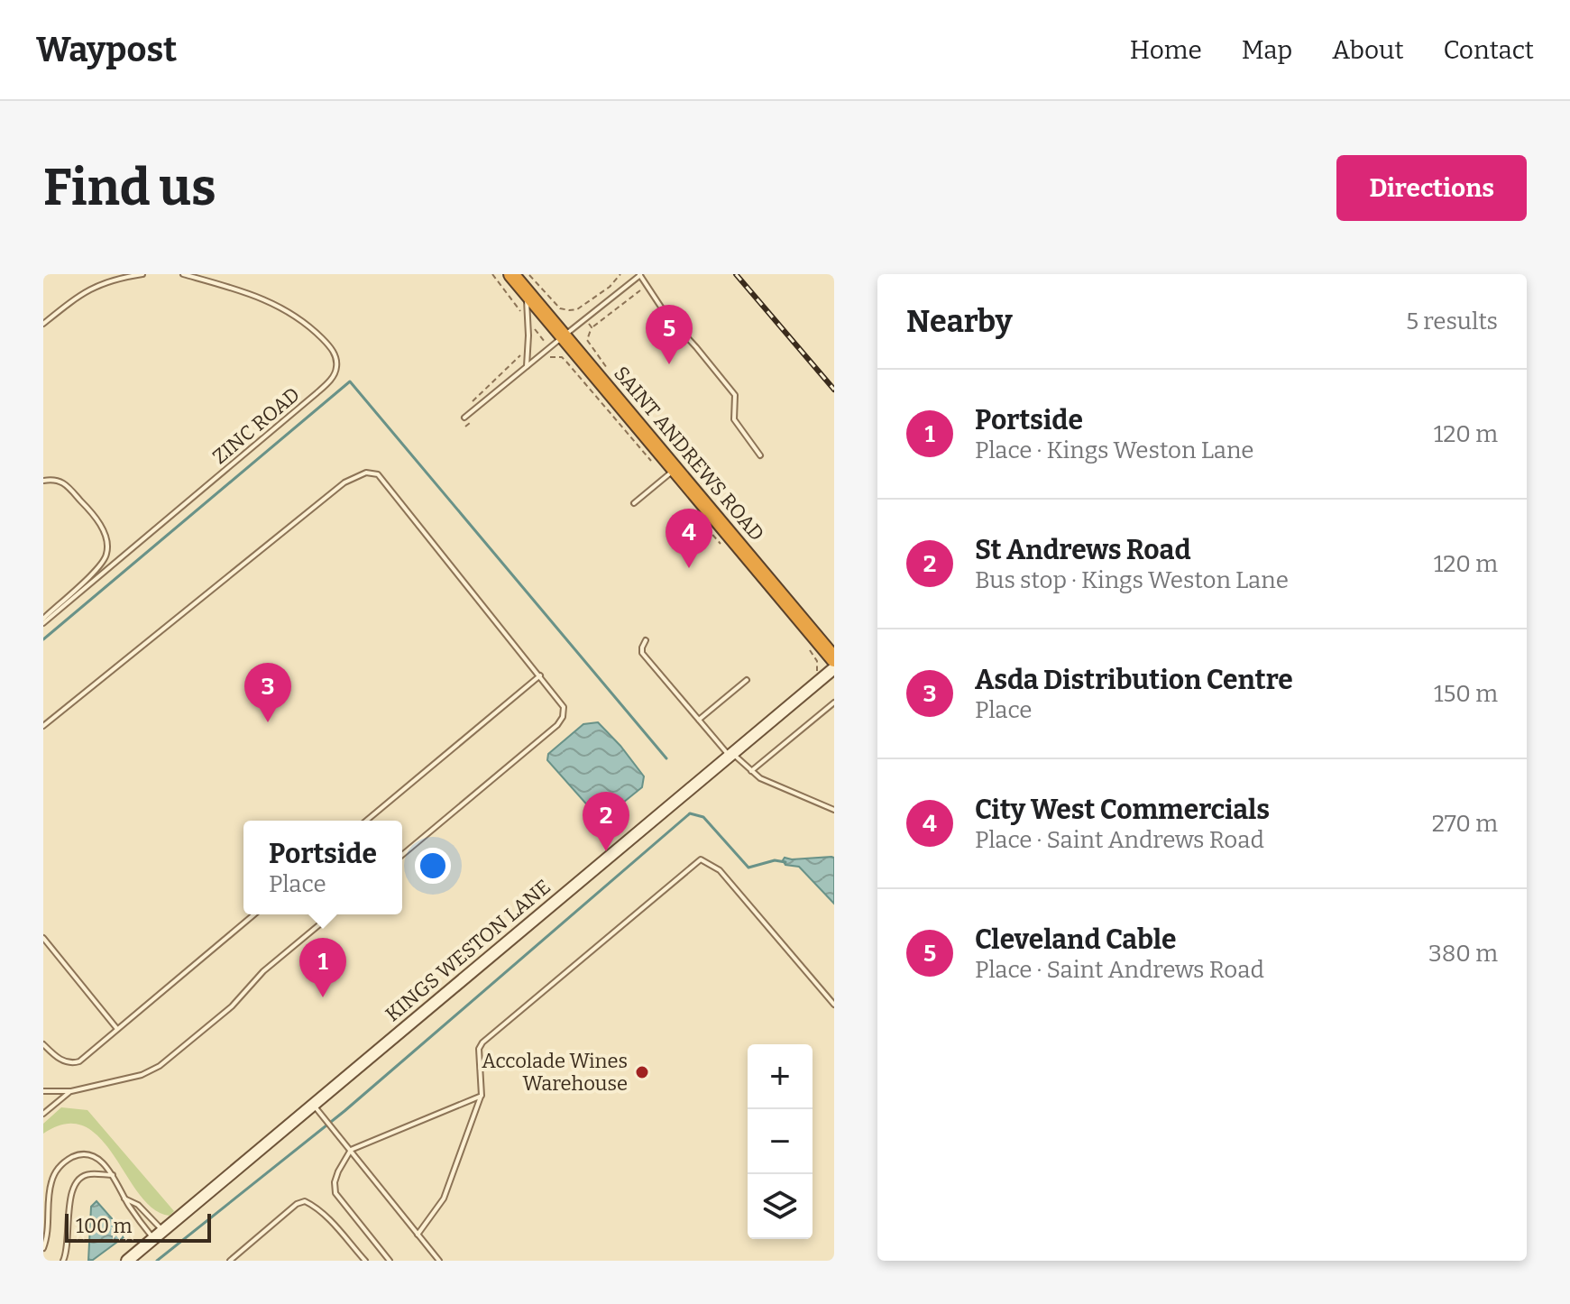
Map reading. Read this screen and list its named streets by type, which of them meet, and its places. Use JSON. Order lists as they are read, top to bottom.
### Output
{
  "streets": {
    "highway": ["SAINT ANDREWS ROAD"],
    "street": ["KINGS WESTON LANE"],
    "lane": ["ZINC ROAD"]
  },
  "places": ["Accolade Wines Warehouse"],
  "scale_bar": "100 m",
  "page": {
    "header": "Waypost",
    "nav": [
      "Home",
      "Map",
      "About",
      "Contact"
    ],
    "buttons": "Directions",
    "title": "Find us",
    "heading": ["Nearby", "5 results"],
    "pins": [
      "5",
      "4",
      "3",
      "2",
      "1"
    ],
    "list": [
      {
        "mark": "1",
        "name": "Portside",
        "note": "Place · Kings Weston Lane",
        "value": "120 m"
      },
      {
        "mark": "2",
        "name": "St Andrews Road",
        "note": "Bus stop · Kings Weston Lane",
        "value": "120 m"
      },
      {
        "mark": "3",
        "name": "Asda Distribution Centre",
        "note": "Place",
        "value": "150 m"
      },
      {
        "mark": "4",
        "name": "City West Commercials",
        "note": "Place · Saint Andrews Road",
        "value": "270 m"
      },
      {
        "mark": "5",
        "name": "Cleveland Cable",
        "note": "Place · Saint Andrews Road",
        "value": "380 m"
      }
    ],
    "popup": ["Portside", "Place"],
    "map_buttons": ["+", "−"],
    "scale": "100 m"
  }
}
